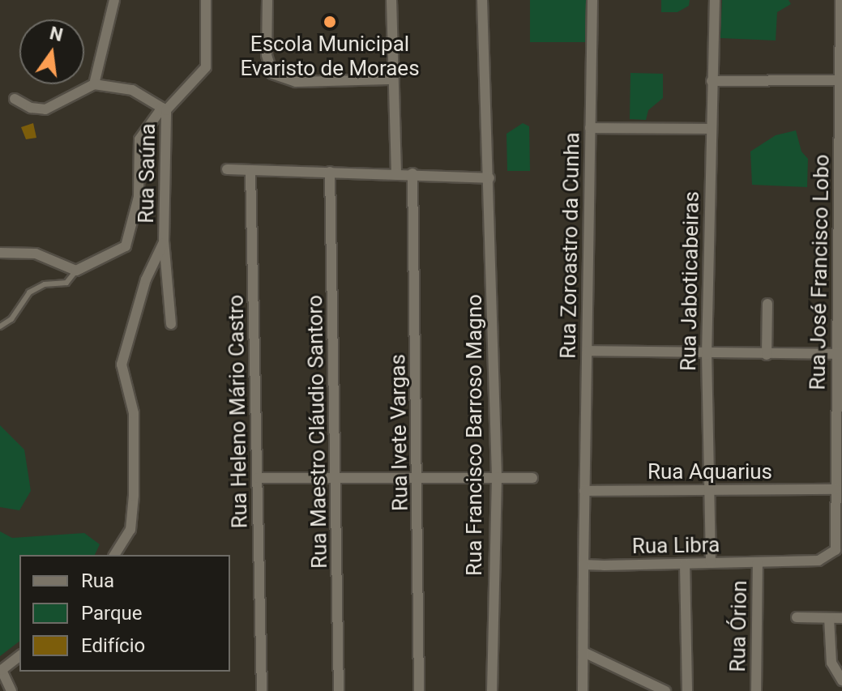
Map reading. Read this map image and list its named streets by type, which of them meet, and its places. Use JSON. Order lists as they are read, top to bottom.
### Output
{
  "streets": {
    "street": [
      "Rua Saúna",
      "Rua Zoroastro da Cunha",
      "Rua José Francisco Lobo",
      "Rua Jaboticabeiras",
      "Rua Heleno Mário Castro",
      "Rua Maestro Cláudio Santoro",
      "Rua Ivete Vargas",
      "Rua Francisco Barroso Magno",
      "Rua Aquarius",
      "Rua Libra",
      "Rua Órion"
    ]
  },
  "crossings": [
    ["Rua Zoroastro da Cunha", "Rua Aquarius"],
    ["Rua José Francisco Lobo", "Rua Aquarius"],
    ["Rua José Francisco Lobo", "Rua Libra"],
    ["Rua Jaboticabeiras", "Rua Aquarius"],
    ["Rua Jaboticabeiras", "Rua Libra"],
    ["Rua Libra", "Rua Órion"]
  ],
  "places": ["Escola Municipal Evaristo de Moraes"],
  "legend": ["Rua", "Parque", "Edifício"],
  "north": "top"
}
